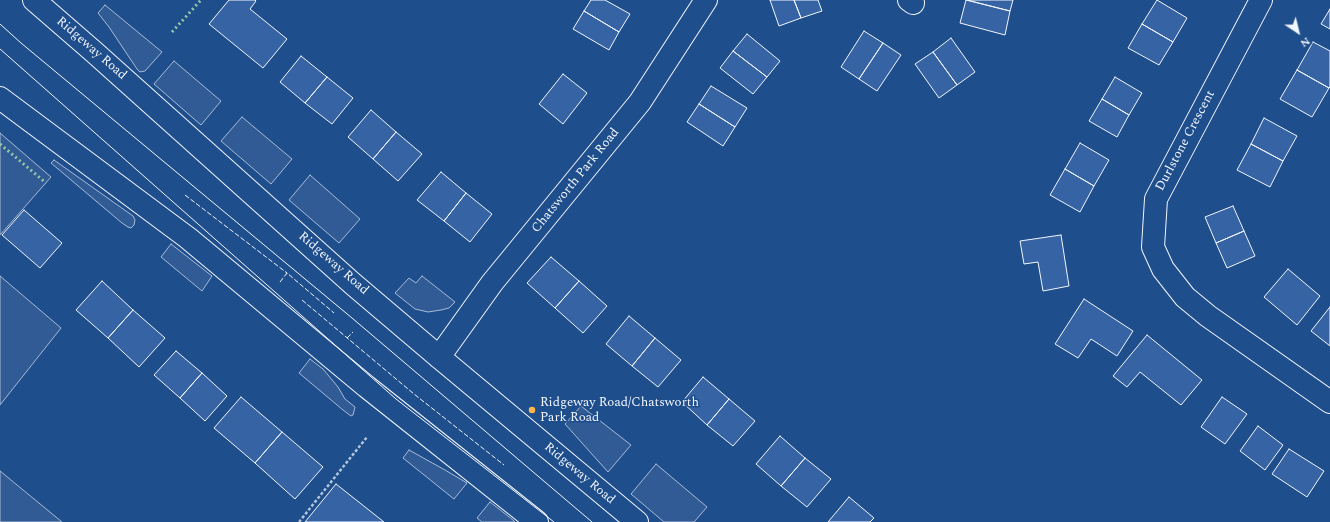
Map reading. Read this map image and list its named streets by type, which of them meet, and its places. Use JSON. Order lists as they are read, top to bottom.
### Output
{
  "streets": {
    "main road": ["Ridgeway Road", "Durlstone Crescent", "Chatsworth Park Road"]
  },
  "crossings": [
    ["Ridgeway Road", "Chatsworth Park Road"]
  ],
  "places": ["Ridgeway Road/Chatsworth Park Road"],
  "north": "bottom right"
}
